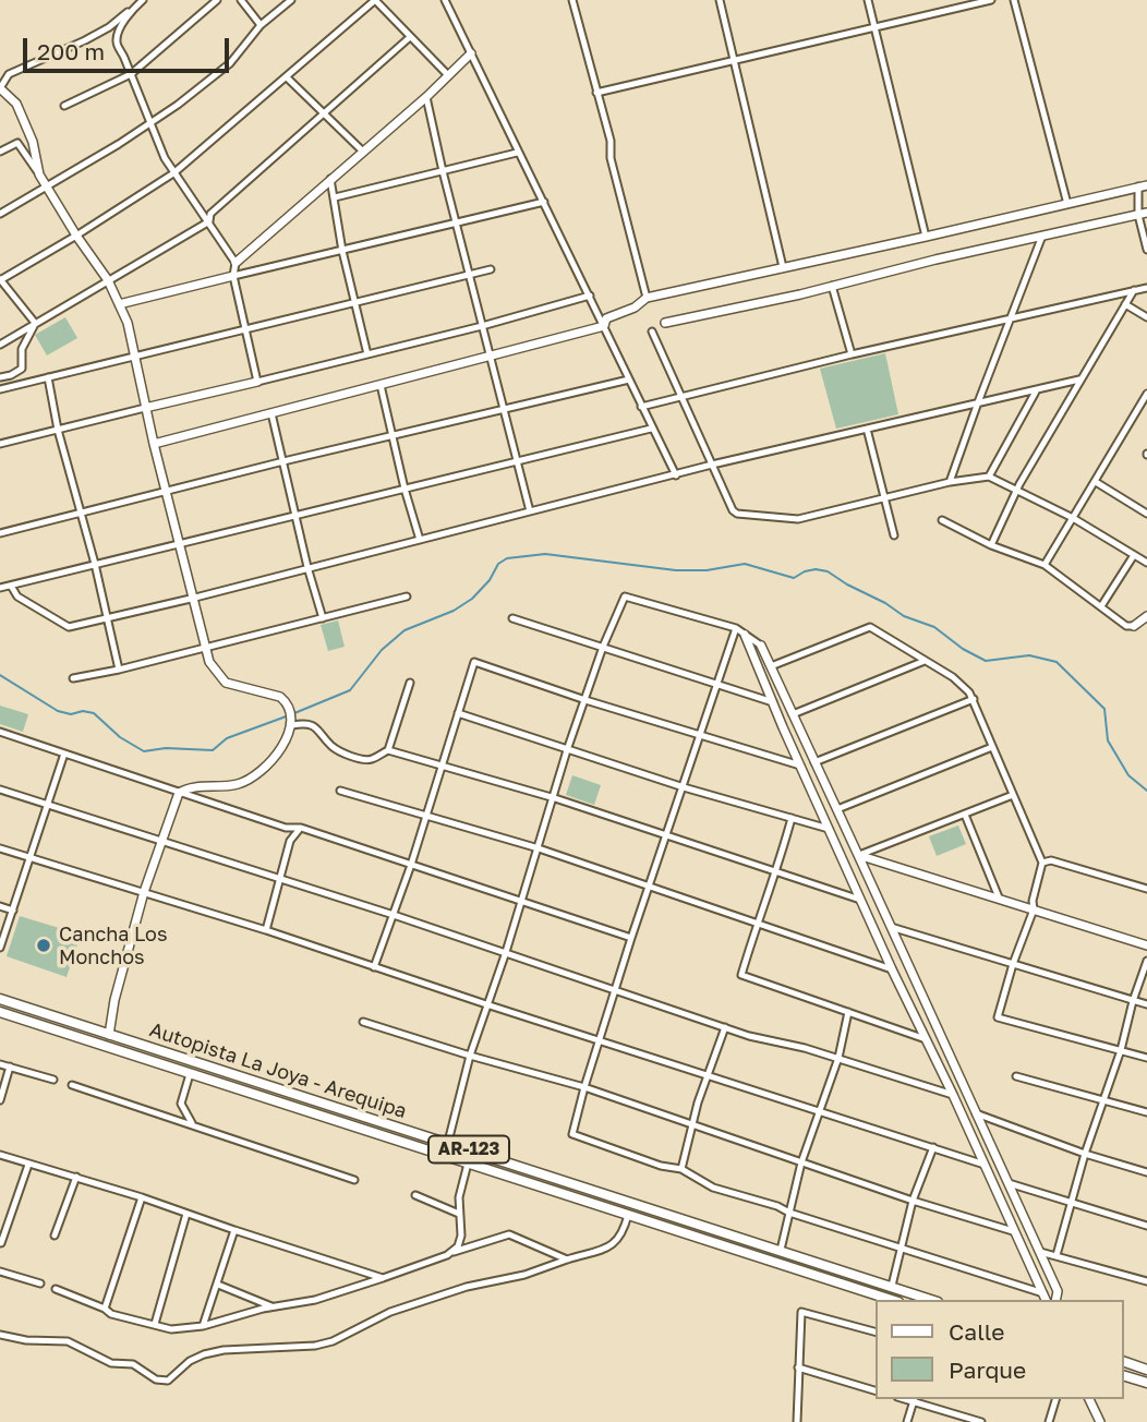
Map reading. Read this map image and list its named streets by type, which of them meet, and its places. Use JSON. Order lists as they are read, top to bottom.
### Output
{
  "streets": {
    "main road": ["Autopista La Joya - Arequipa", "AR-123"]
  },
  "places": ["Cancha Los Monchos"],
  "legend": ["Calle", "Parque"],
  "scale_bar": "200 m"
}
